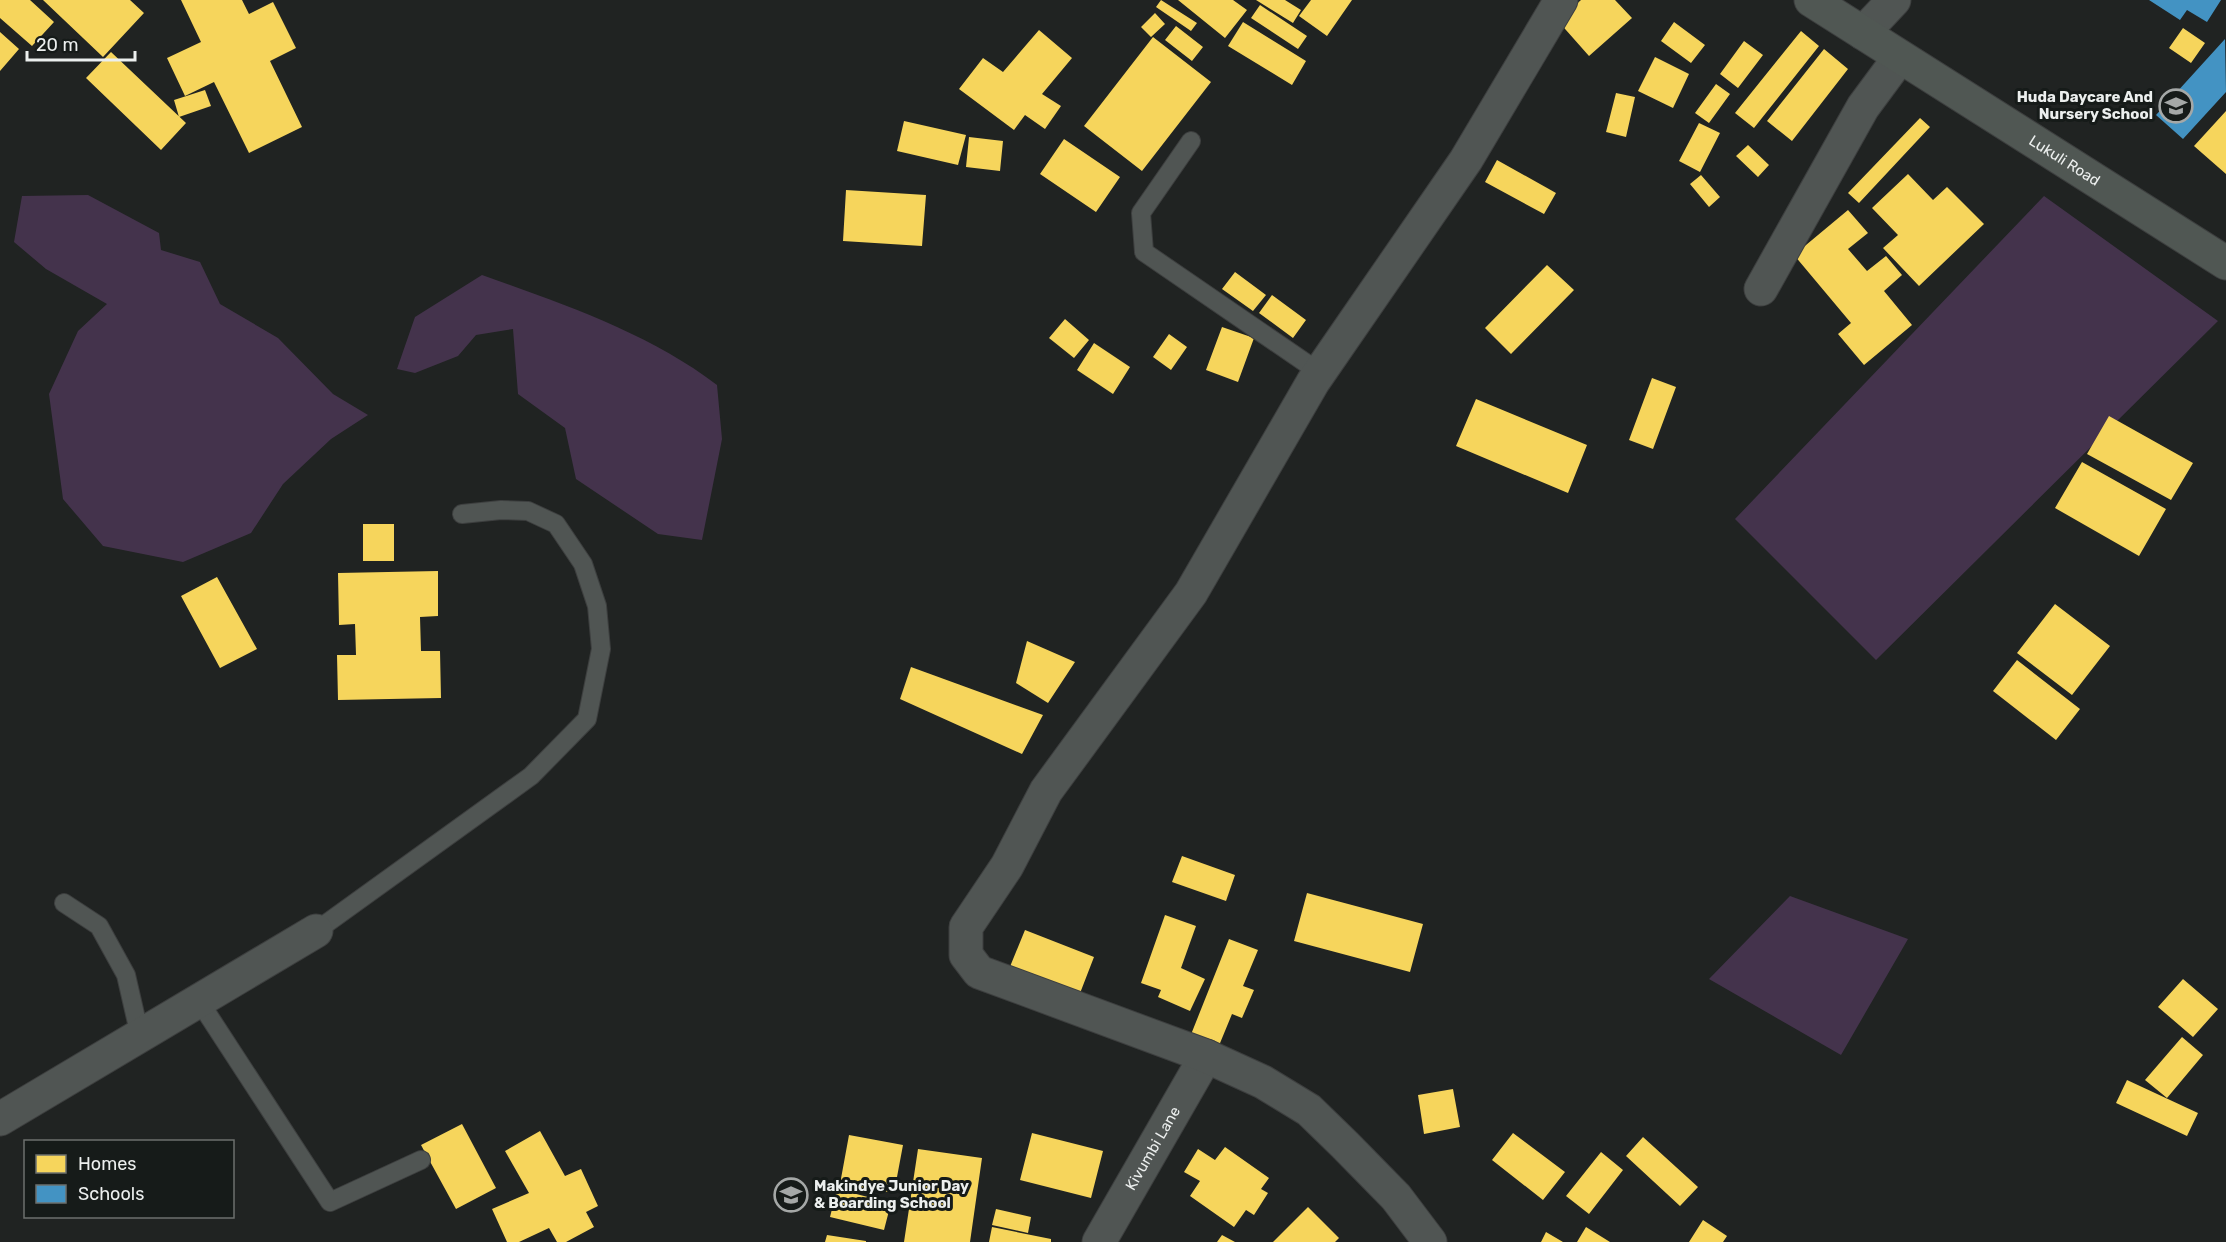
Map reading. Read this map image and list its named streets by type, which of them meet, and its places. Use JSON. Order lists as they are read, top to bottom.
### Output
{
  "streets": {
    "street": ["Lukuli Road", "Kivumbi Lane"]
  },
  "places": {
    "school or university": ["Huda Daycare And Nursery School", "Makindye Junior Day & Boarding School"]
  },
  "legend": ["Homes", "Schools"],
  "scale_bar": "20 m"
}
